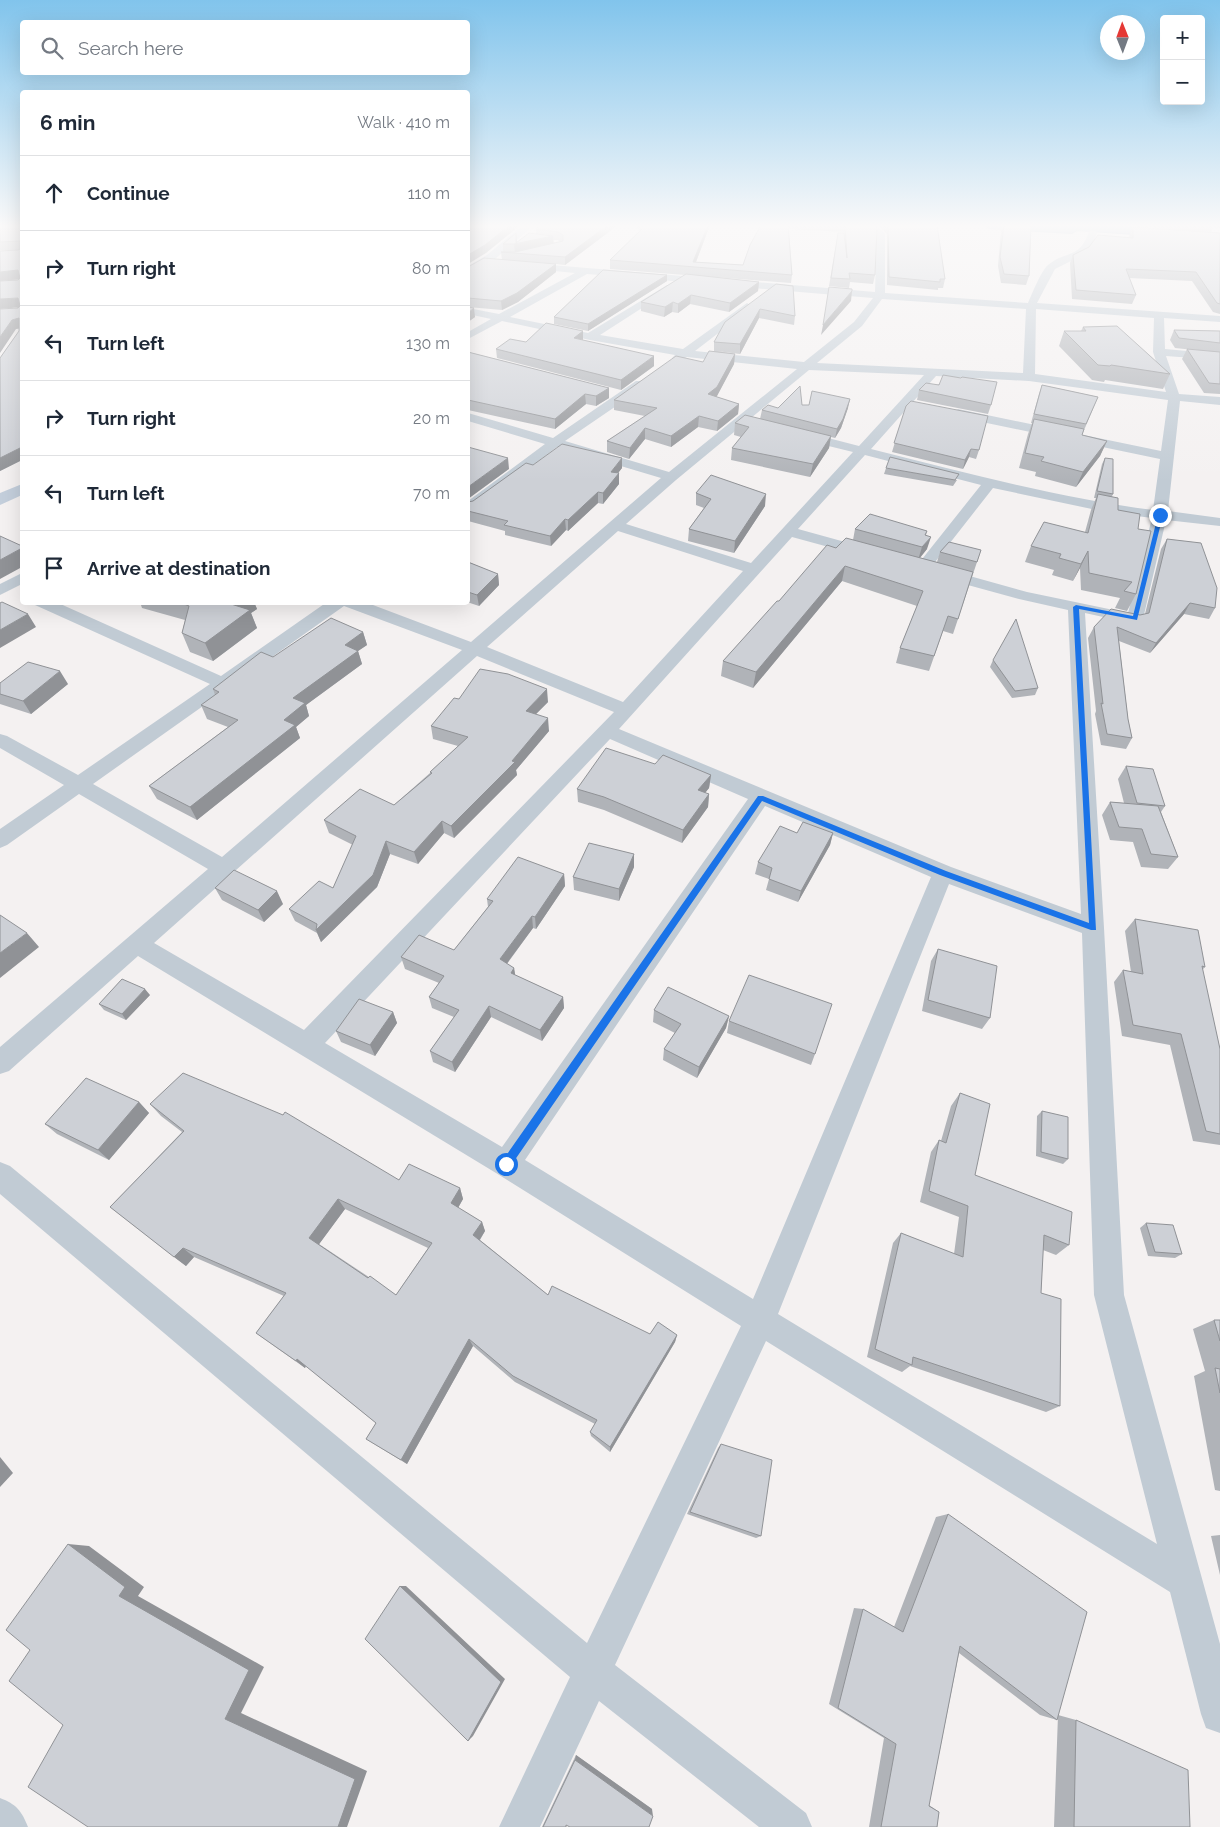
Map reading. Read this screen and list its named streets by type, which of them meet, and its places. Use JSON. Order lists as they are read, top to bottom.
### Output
{
  "north": "top",
  "page": {
    "map_buttons": ["+", "−"],
    "search": "Search here",
    "heading": ["6 min", "Walk · 410 m"],
    "list": [
      ["Continue", "110 m"],
      ["Turn right", "80 m"],
      ["Turn left", "130 m"],
      ["Turn right", "20 m"],
      ["Turn left", "70 m"],
      "Arrive at destination"
    ]
  }
}
